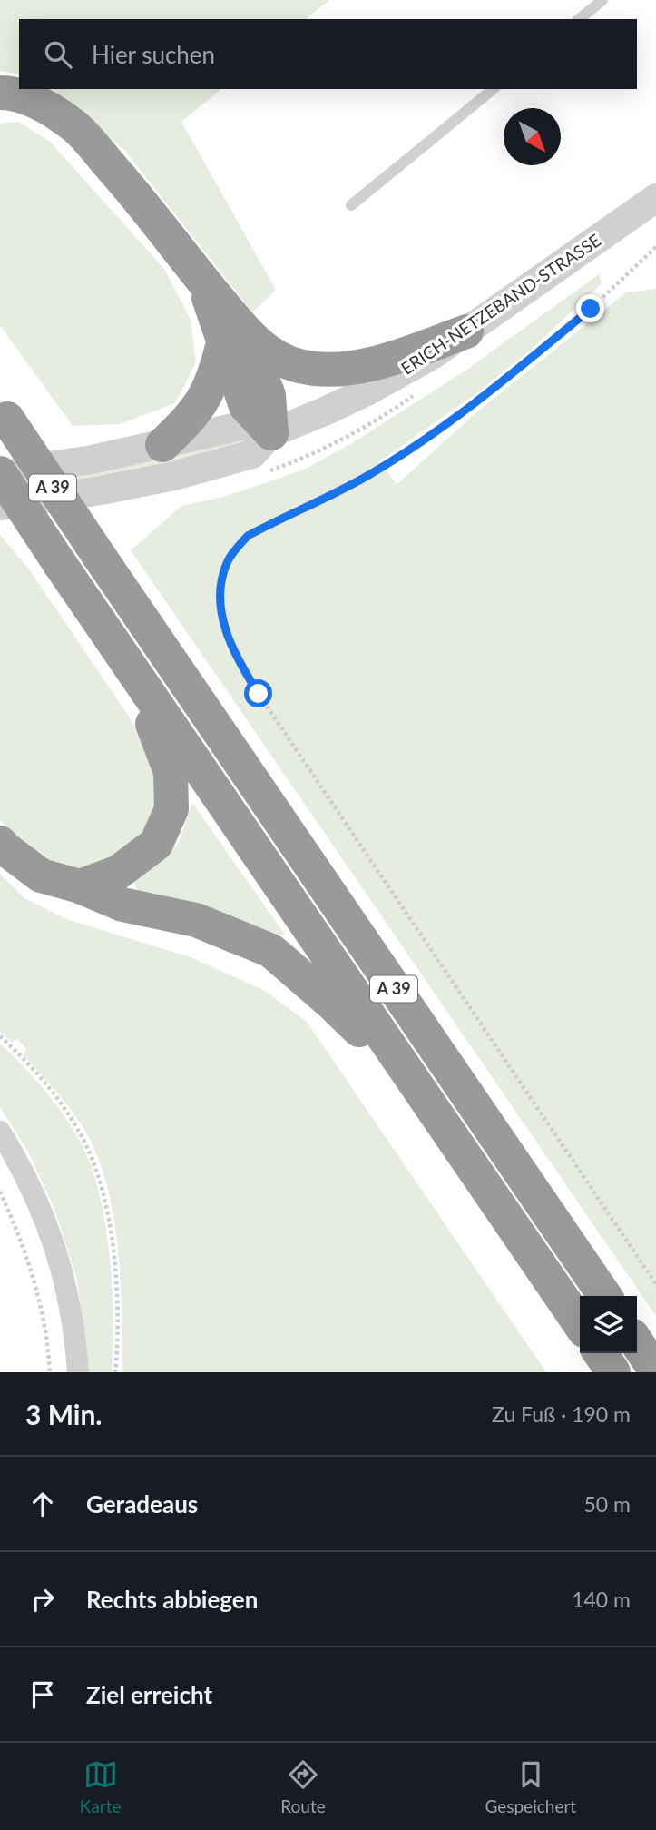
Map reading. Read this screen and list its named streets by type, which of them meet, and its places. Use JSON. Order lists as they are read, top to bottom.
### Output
{
  "streets": {
    "highway": ["A 39"],
    "street": ["ERICH-NETZEBAND-STRASSE"]
  },
  "north": "bottom right",
  "page": {
    "search": "Hier suchen",
    "heading": ["3 Min.", "Zu Fuß · 190 m"],
    "list": [
      ["Geradeaus", "50 m"],
      ["Rechts abbiegen", "140 m"],
      "Ziel erreicht"
    ],
    "nav": ["Karte", "Route", "Gespeichert"]
  }
}
